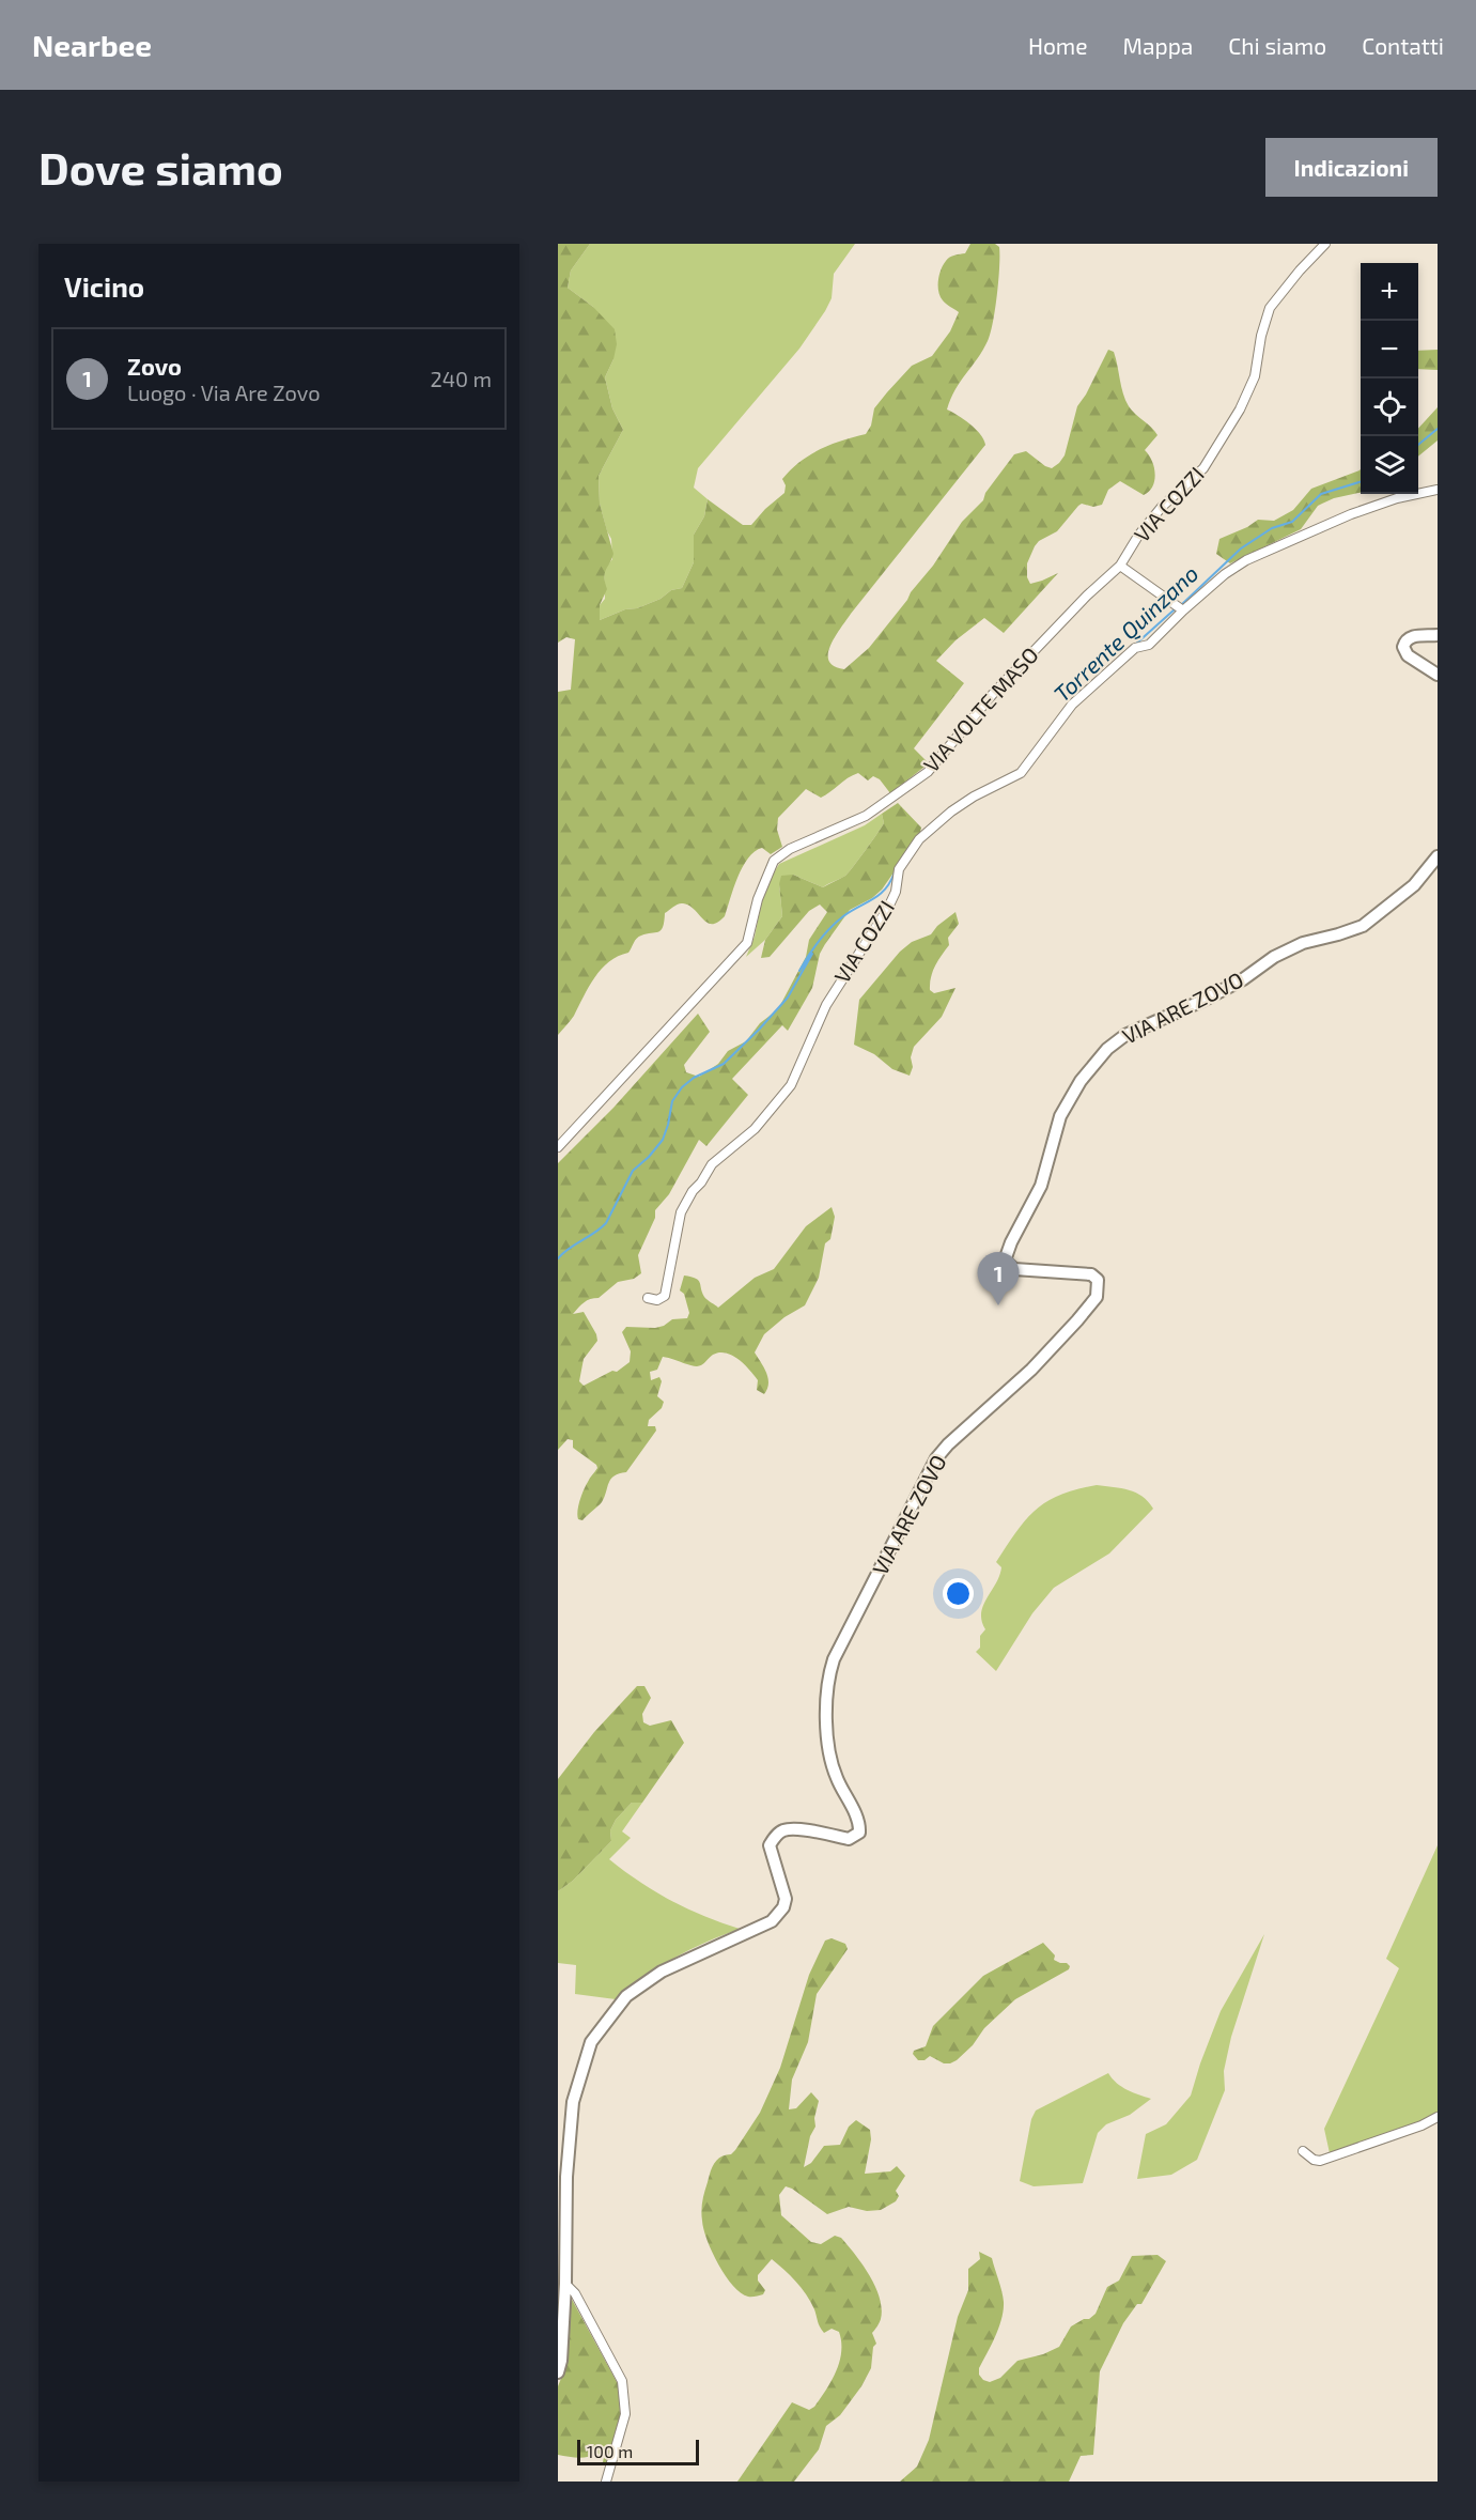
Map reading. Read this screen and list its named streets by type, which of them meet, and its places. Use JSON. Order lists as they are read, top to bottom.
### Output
{
  "streets": {
    "street": ["VIA COZZI", "VIA VOLTE MASO", "VIA ARE ZOVO"]
  },
  "crossings": [
    ["VIA COZZI", "VIA VOLTE MASO"]
  ],
  "water": ["Torrente Quinzano"],
  "scale_bar": "100 m",
  "page": {
    "header": "Nearbee",
    "nav": [
      "Home",
      "Mappa",
      "Chi siamo",
      "Contatti"
    ],
    "buttons": "Indicazioni",
    "title": "Dove siamo",
    "heading": "Vicino",
    "map_buttons": ["+", "−"],
    "list": [
      {
        "mark": "1",
        "name": "Zovo",
        "note": "Luogo · Via Are Zovo",
        "value": "240 m"
      }
    ],
    "pins": "1",
    "scale": "100 m"
  }
}
